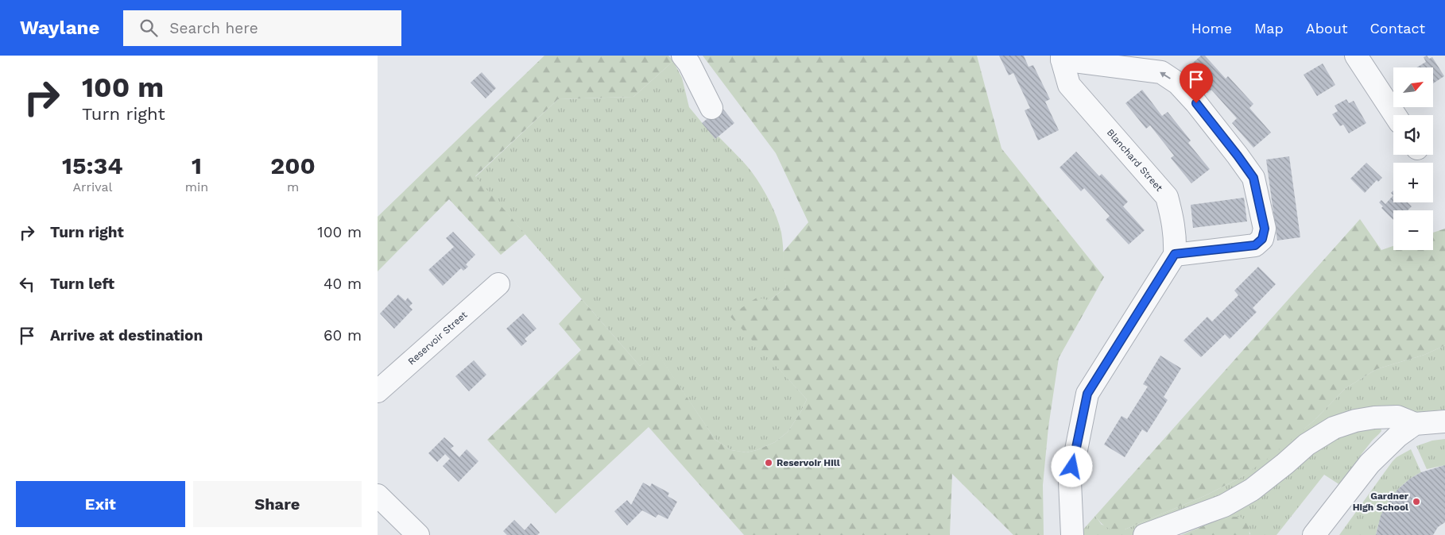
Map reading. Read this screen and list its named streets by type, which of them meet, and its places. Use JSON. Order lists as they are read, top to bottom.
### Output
{
  "streets": {
    "street": ["Blanchard Street", "Reservoir Street"]
  },
  "places": ["Reservoir Hill", "Gardner High School"],
  "north": "top right",
  "page": {
    "header": "Waylane",
    "search": "Search here",
    "nav": [
      "Home",
      "Map",
      "About",
      "Contact"
    ],
    "turn": ["100 m", "Turn right"],
    "map_buttons": ["+", "−"],
    "eta": [
      "15:34",
      "Arrival",
      "1",
      "min",
      "200",
      "m"
    ],
    "list": [
      {
        "name": "Turn right",
        "value": "100 m"
      },
      {
        "name": "Turn left",
        "value": "40 m"
      },
      {
        "name": "Arrive at destination",
        "value": "60 m"
      }
    ],
    "buttons": ["Exit", "Share"]
  }
}
